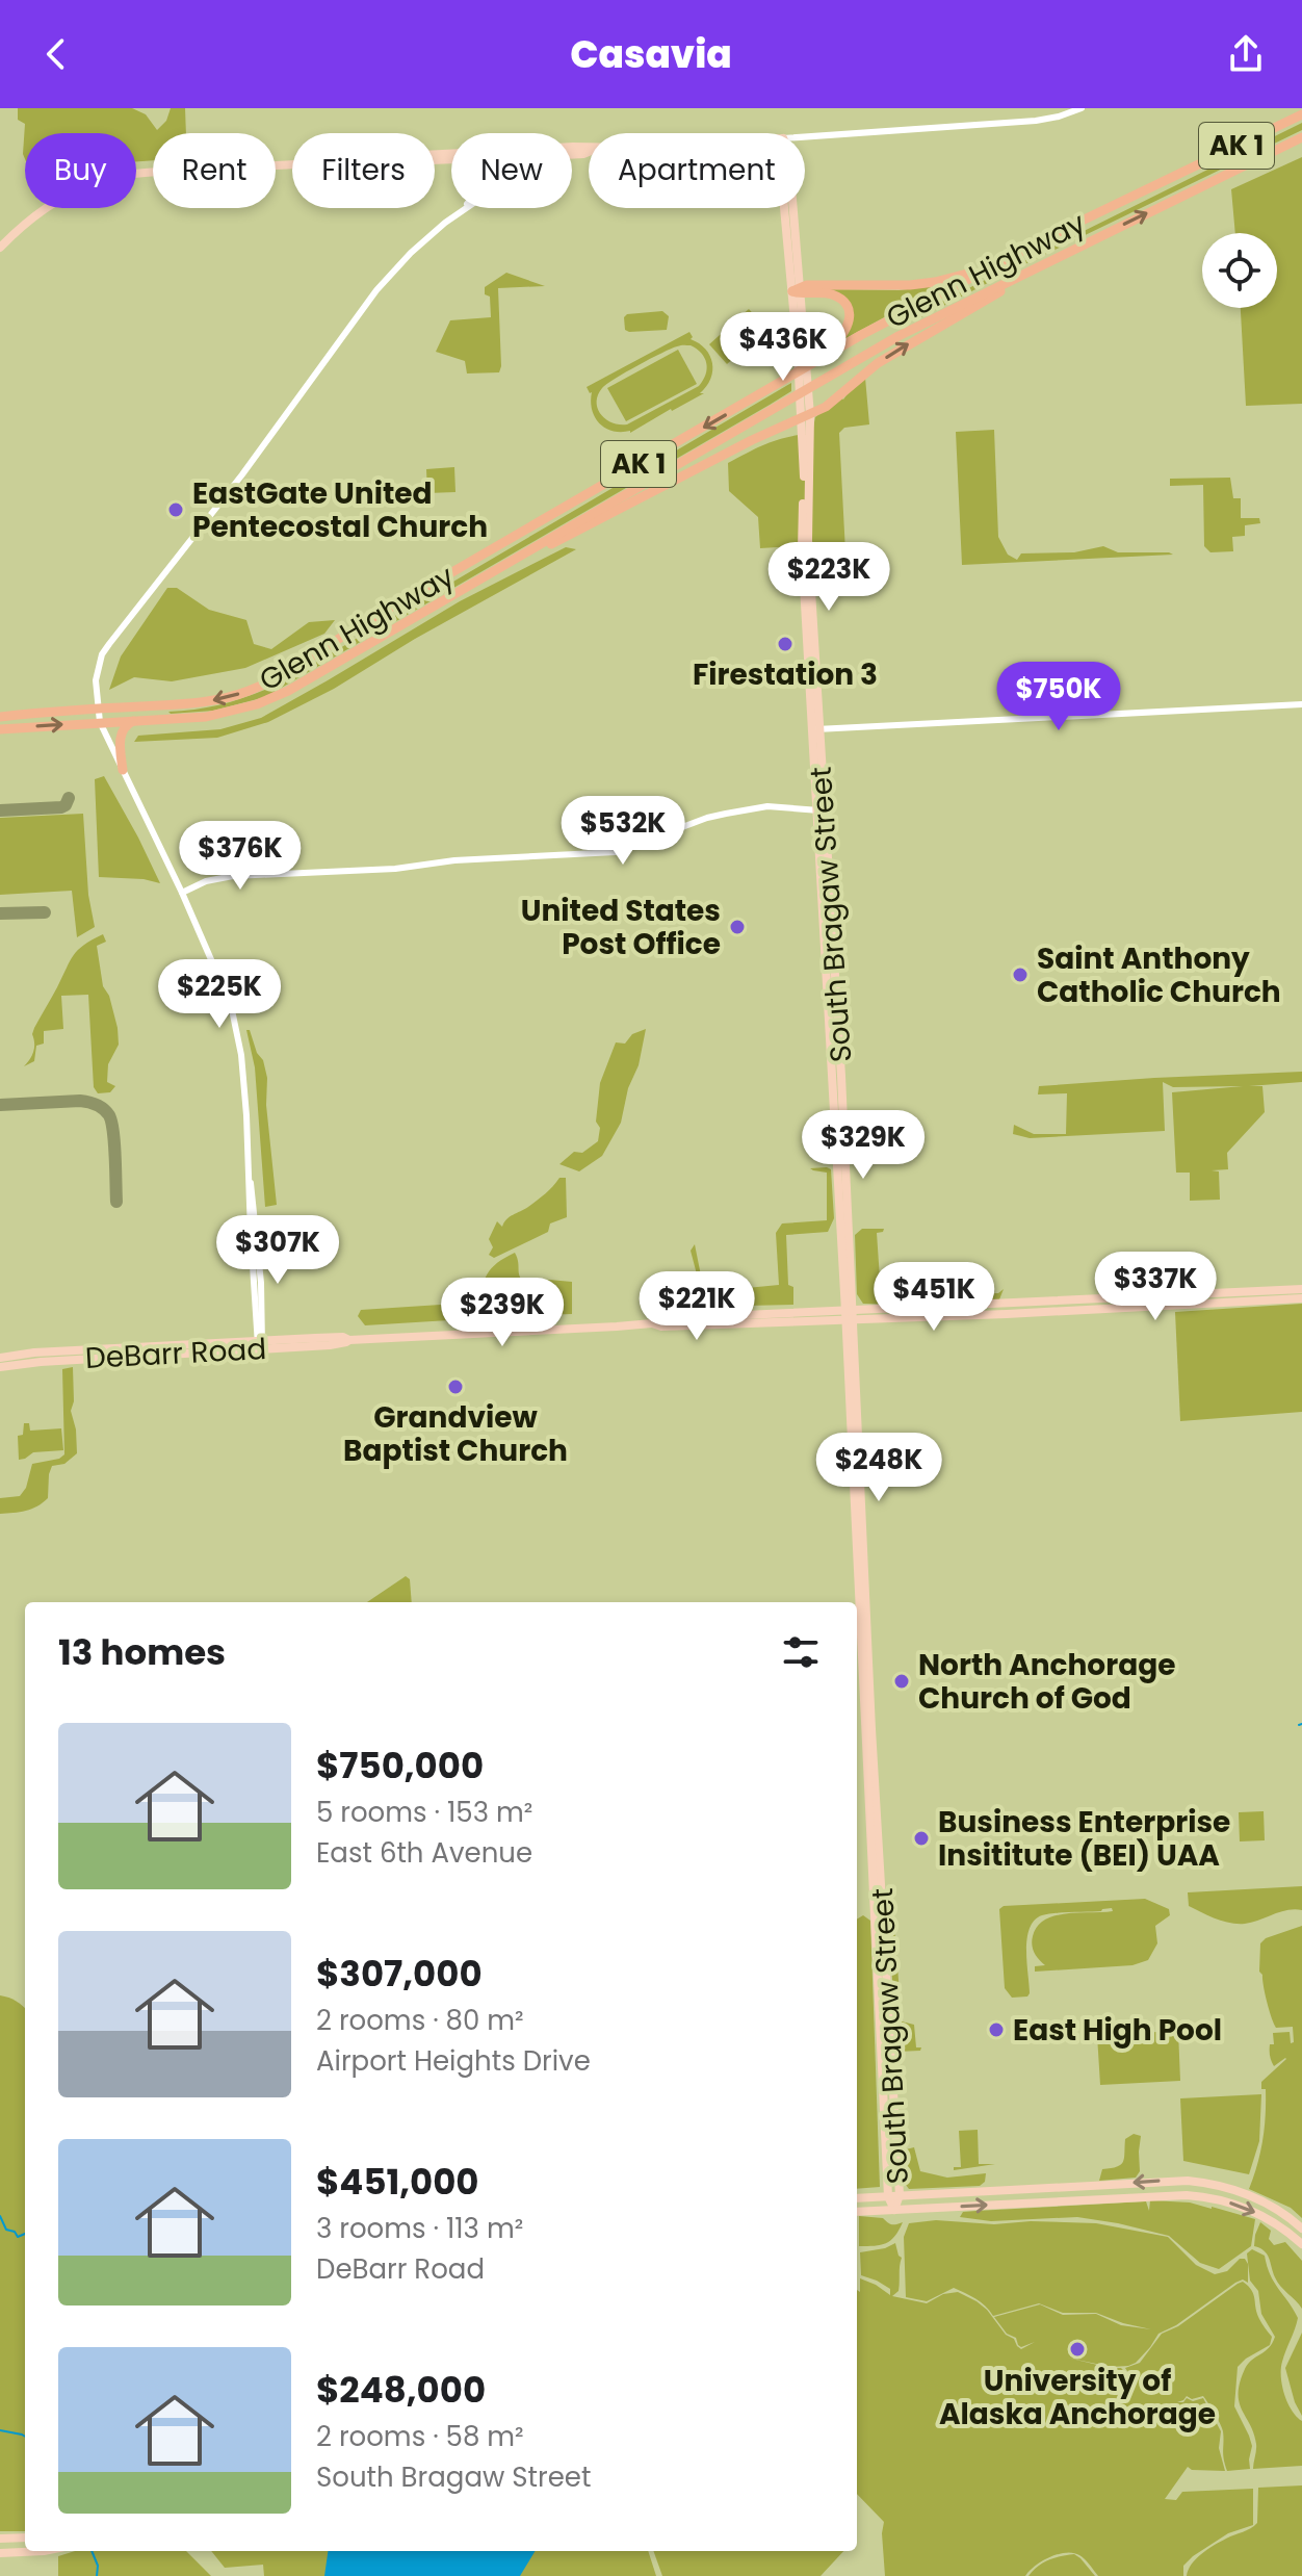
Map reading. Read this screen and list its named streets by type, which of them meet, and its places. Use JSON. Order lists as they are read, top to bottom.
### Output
{
  "streets": {
    "highway": ["AK 1", "Glenn Highway"],
    "main road": ["South Bragaw Street", "DeBarr Road"]
  },
  "crossings": [
    ["AK 1", "Glenn Highway"],
    ["South Bragaw Street", "DeBarr Road"]
  ],
  "places": [
    "EastGate United Pentecostal Church",
    "Firestation 3",
    "United States Post Office",
    "Saint Anthony Catholic Church",
    "Grandview Baptist Church",
    "North Anchorage Church of God",
    "Business Enterprise Insititute (BEI) UAA",
    "East High Pool",
    "University of Alaska Anchorage"
  ],
  "page": {
    "header": "Casavia",
    "chip": [
      "Buy",
      "Rent",
      "Filters",
      "New",
      "Apartment"
    ],
    "price": [
      "$436K",
      "$223K",
      "$750K",
      "$532K",
      "$376K",
      "$225K",
      "$329K",
      "$307K",
      "$337K",
      "$451K",
      "$221K",
      "$239K",
      "$248K"
    ],
    "heading": "13 homes",
    "list": [
      {
        "name": "$750,000",
        "note": "5 rooms · 153 m² · East 6th Avenue"
      },
      {
        "name": "$307,000",
        "note": "2 rooms · 80 m² · Airport Heights Drive"
      },
      {
        "name": "$451,000",
        "note": "3 rooms · 113 m² · DeBarr Road"
      },
      {
        "name": "$248,000",
        "note": "2 rooms · 58 m² · South Bragaw Street"
      }
    ]
  }
}
